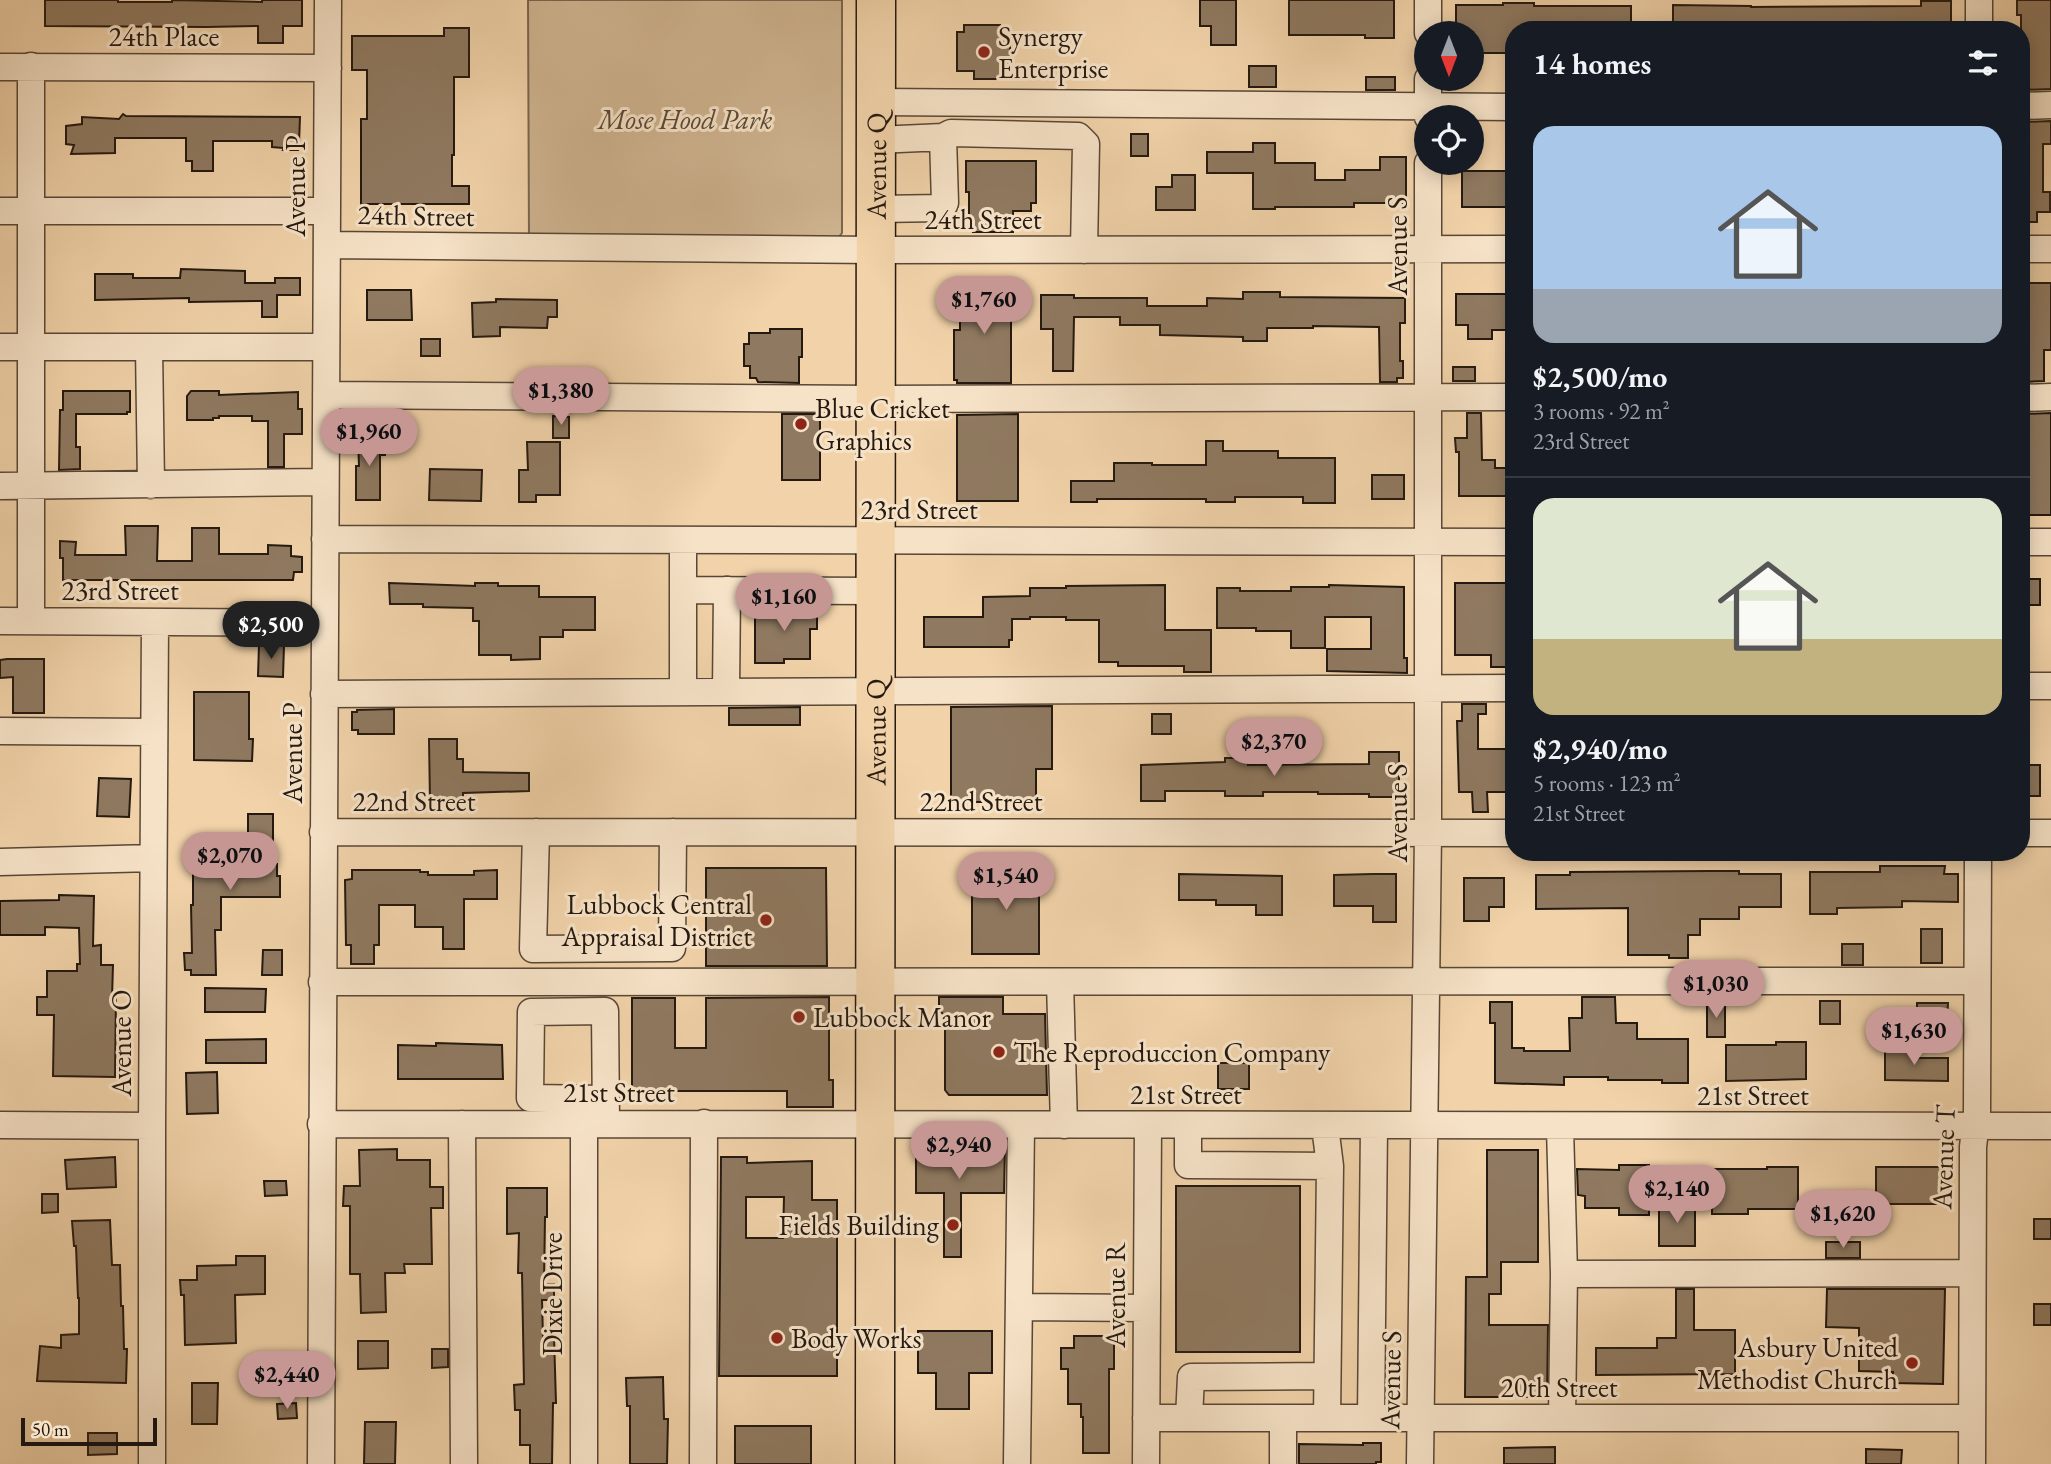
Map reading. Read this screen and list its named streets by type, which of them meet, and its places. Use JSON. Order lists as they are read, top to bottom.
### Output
{
  "streets": {
    "highway": ["Avenue Q"],
    "street": [
      "24th Place",
      "Avenue P",
      "24th Street",
      "Avenue S",
      "23rd Street",
      "22nd Street",
      "Avenue O",
      "21st Street",
      "Avenue T",
      "Dixie Drive",
      "Avenue R",
      "20th Street"
    ]
  },
  "crossings": [
    ["24th Place", "Avenue P"],
    ["Avenue Q", "24th Street"],
    ["Avenue Q", "23rd Street"],
    ["Avenue Q", "22nd Street"],
    ["Avenue Q", "21st Street"],
    ["Avenue P", "24th Street"],
    ["Avenue P", "23rd Street"],
    ["Avenue P", "22nd Street"],
    ["Avenue P", "21st Street"],
    ["24th Street", "Avenue S"],
    ["Avenue S", "23rd Street"],
    ["Avenue S", "22nd Street"],
    ["Avenue S", "21st Street"],
    ["Avenue S", "20th Street"],
    ["23rd Street", "Avenue O"],
    ["21st Street", "Avenue T"],
    ["21st Street", "Dixie Drive"],
    ["21st Street", "Avenue R"],
    ["Avenue T", "20th Street"],
    ["Avenue R", "20th Street"]
  ],
  "parks": ["Mose Hood Park"],
  "places": [
    "Synergy Enterprise",
    "Blue Cricket Graphics",
    "Lubbock Central Appraisal District",
    "Lubbock Manor",
    "The Reproduccion Company",
    "Fields Building",
    "Body Works",
    "Asbury United Methodist Church"
  ],
  "scale_bar": "50 m",
  "north": "bottom",
  "page": {
    "heading": "14 homes",
    "list": [
      {
        "name": "$2,500/mo",
        "note": "3 rooms · 92 m² · 23rd Street"
      },
      {
        "name": "$2,940/mo",
        "note": "5 rooms · 123 m² · 21st Street"
      }
    ],
    "price": [
      "$1,760",
      "$1,380",
      "$1,960",
      "$1,160",
      "$2,500",
      "$2,370",
      "$2,070",
      "$1,540",
      "$1,030",
      "$1,630",
      "$2,940",
      "$2,140",
      "$1,620",
      "$2,440"
    ],
    "scale": "50 m"
  }
}
